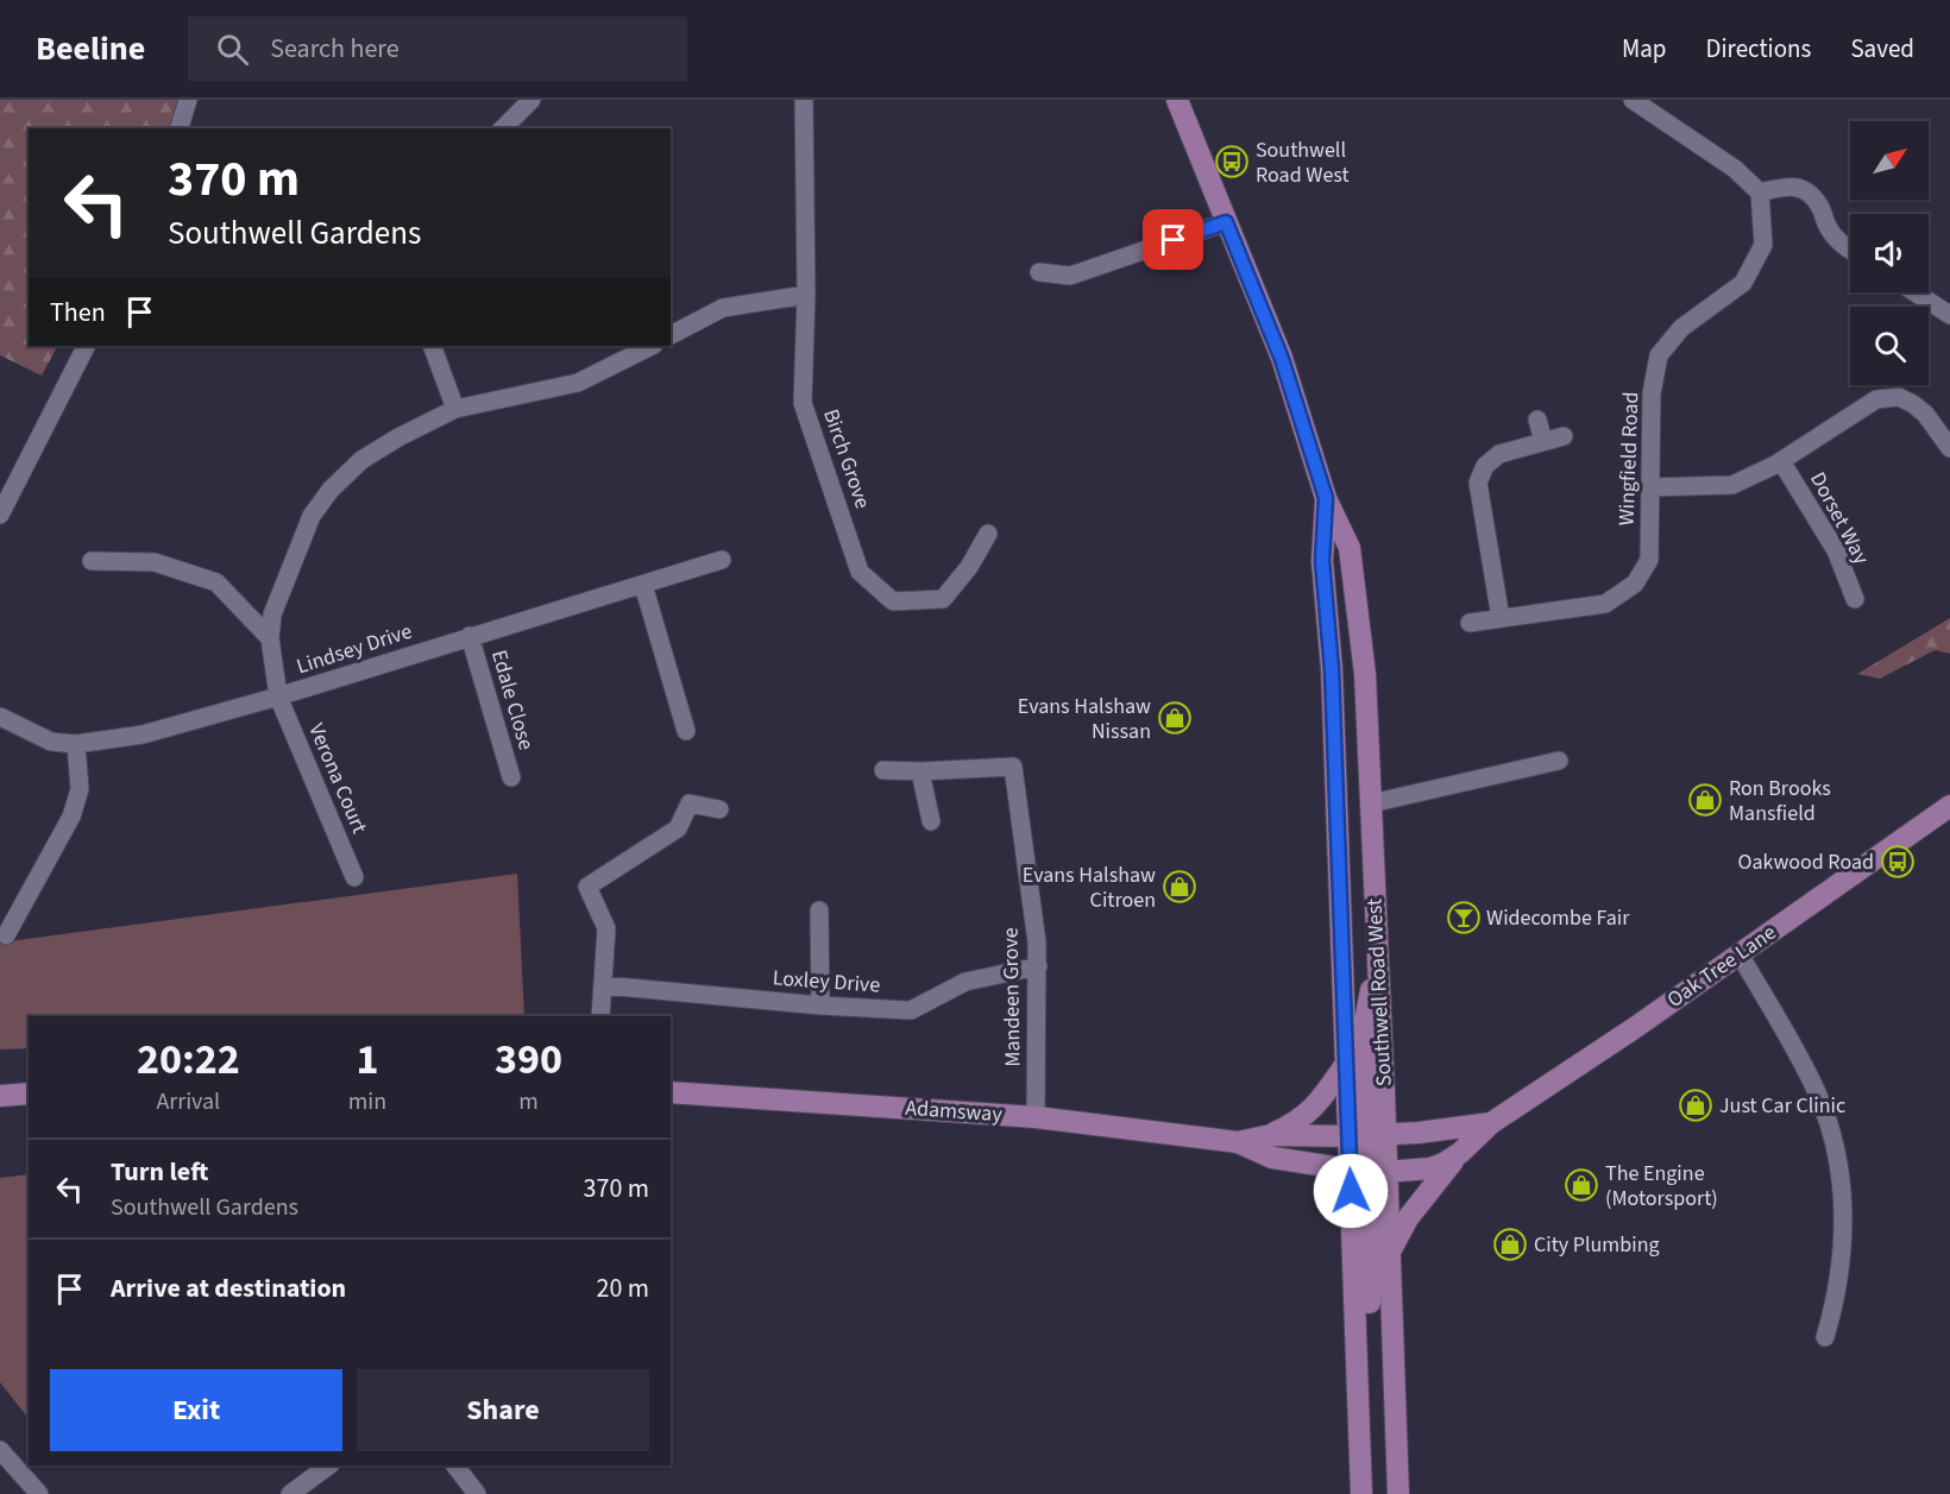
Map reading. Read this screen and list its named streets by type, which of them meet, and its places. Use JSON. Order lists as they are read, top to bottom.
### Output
{
  "streets": {
    "main road": ["Oak Tree Lane", "Southwell Road West", "Adamsway"],
    "street": [
      "Birch Grove",
      "Wingfield Road",
      "Dorset Way",
      "Lindsey Drive",
      "Edale Close",
      "Verona Court",
      "Loxley Drive",
      "Mandeen Grove"
    ]
  },
  "crossings": [
    ["Lindsey Drive", "Edale Close"],
    ["Lindsey Drive", "Verona Court"],
    ["Oak Tree Lane", "Southwell Road West"],
    ["Oak Tree Lane", "Adamsway"],
    ["Loxley Drive", "Mandeen Grove"],
    ["Southwell Road West", "Adamsway"],
    ["Mandeen Grove", "Adamsway"]
  ],
  "places": {
    "bus stop": ["Southwell Road West", "Oakwood Road"],
    "shop": [
      "Evans Halshaw Nissan",
      "Ron Brooks Mansfield",
      "Evans Halshaw Citroen",
      "Just Car Clinic",
      "The Engine (Motorsport)",
      "City Plumbing"
    ],
    "bar": ["Widecombe Fair"]
  },
  "north": "top right",
  "page": {
    "header": "Beeline",
    "search": "Search here",
    "nav": ["Map", "Directions", "Saved"],
    "turn": ["370 m", "Southwell Gardens"],
    "then": "Then",
    "eta": [
      "20:22",
      "Arrival",
      "1",
      "min",
      "390",
      "m"
    ],
    "list": [
      {
        "name": "Turn left",
        "note": "Southwell Gardens",
        "value": "370 m"
      },
      {
        "name": "Arrive at destination",
        "value": "20 m"
      }
    ],
    "buttons": ["Exit", "Share"]
  }
}
